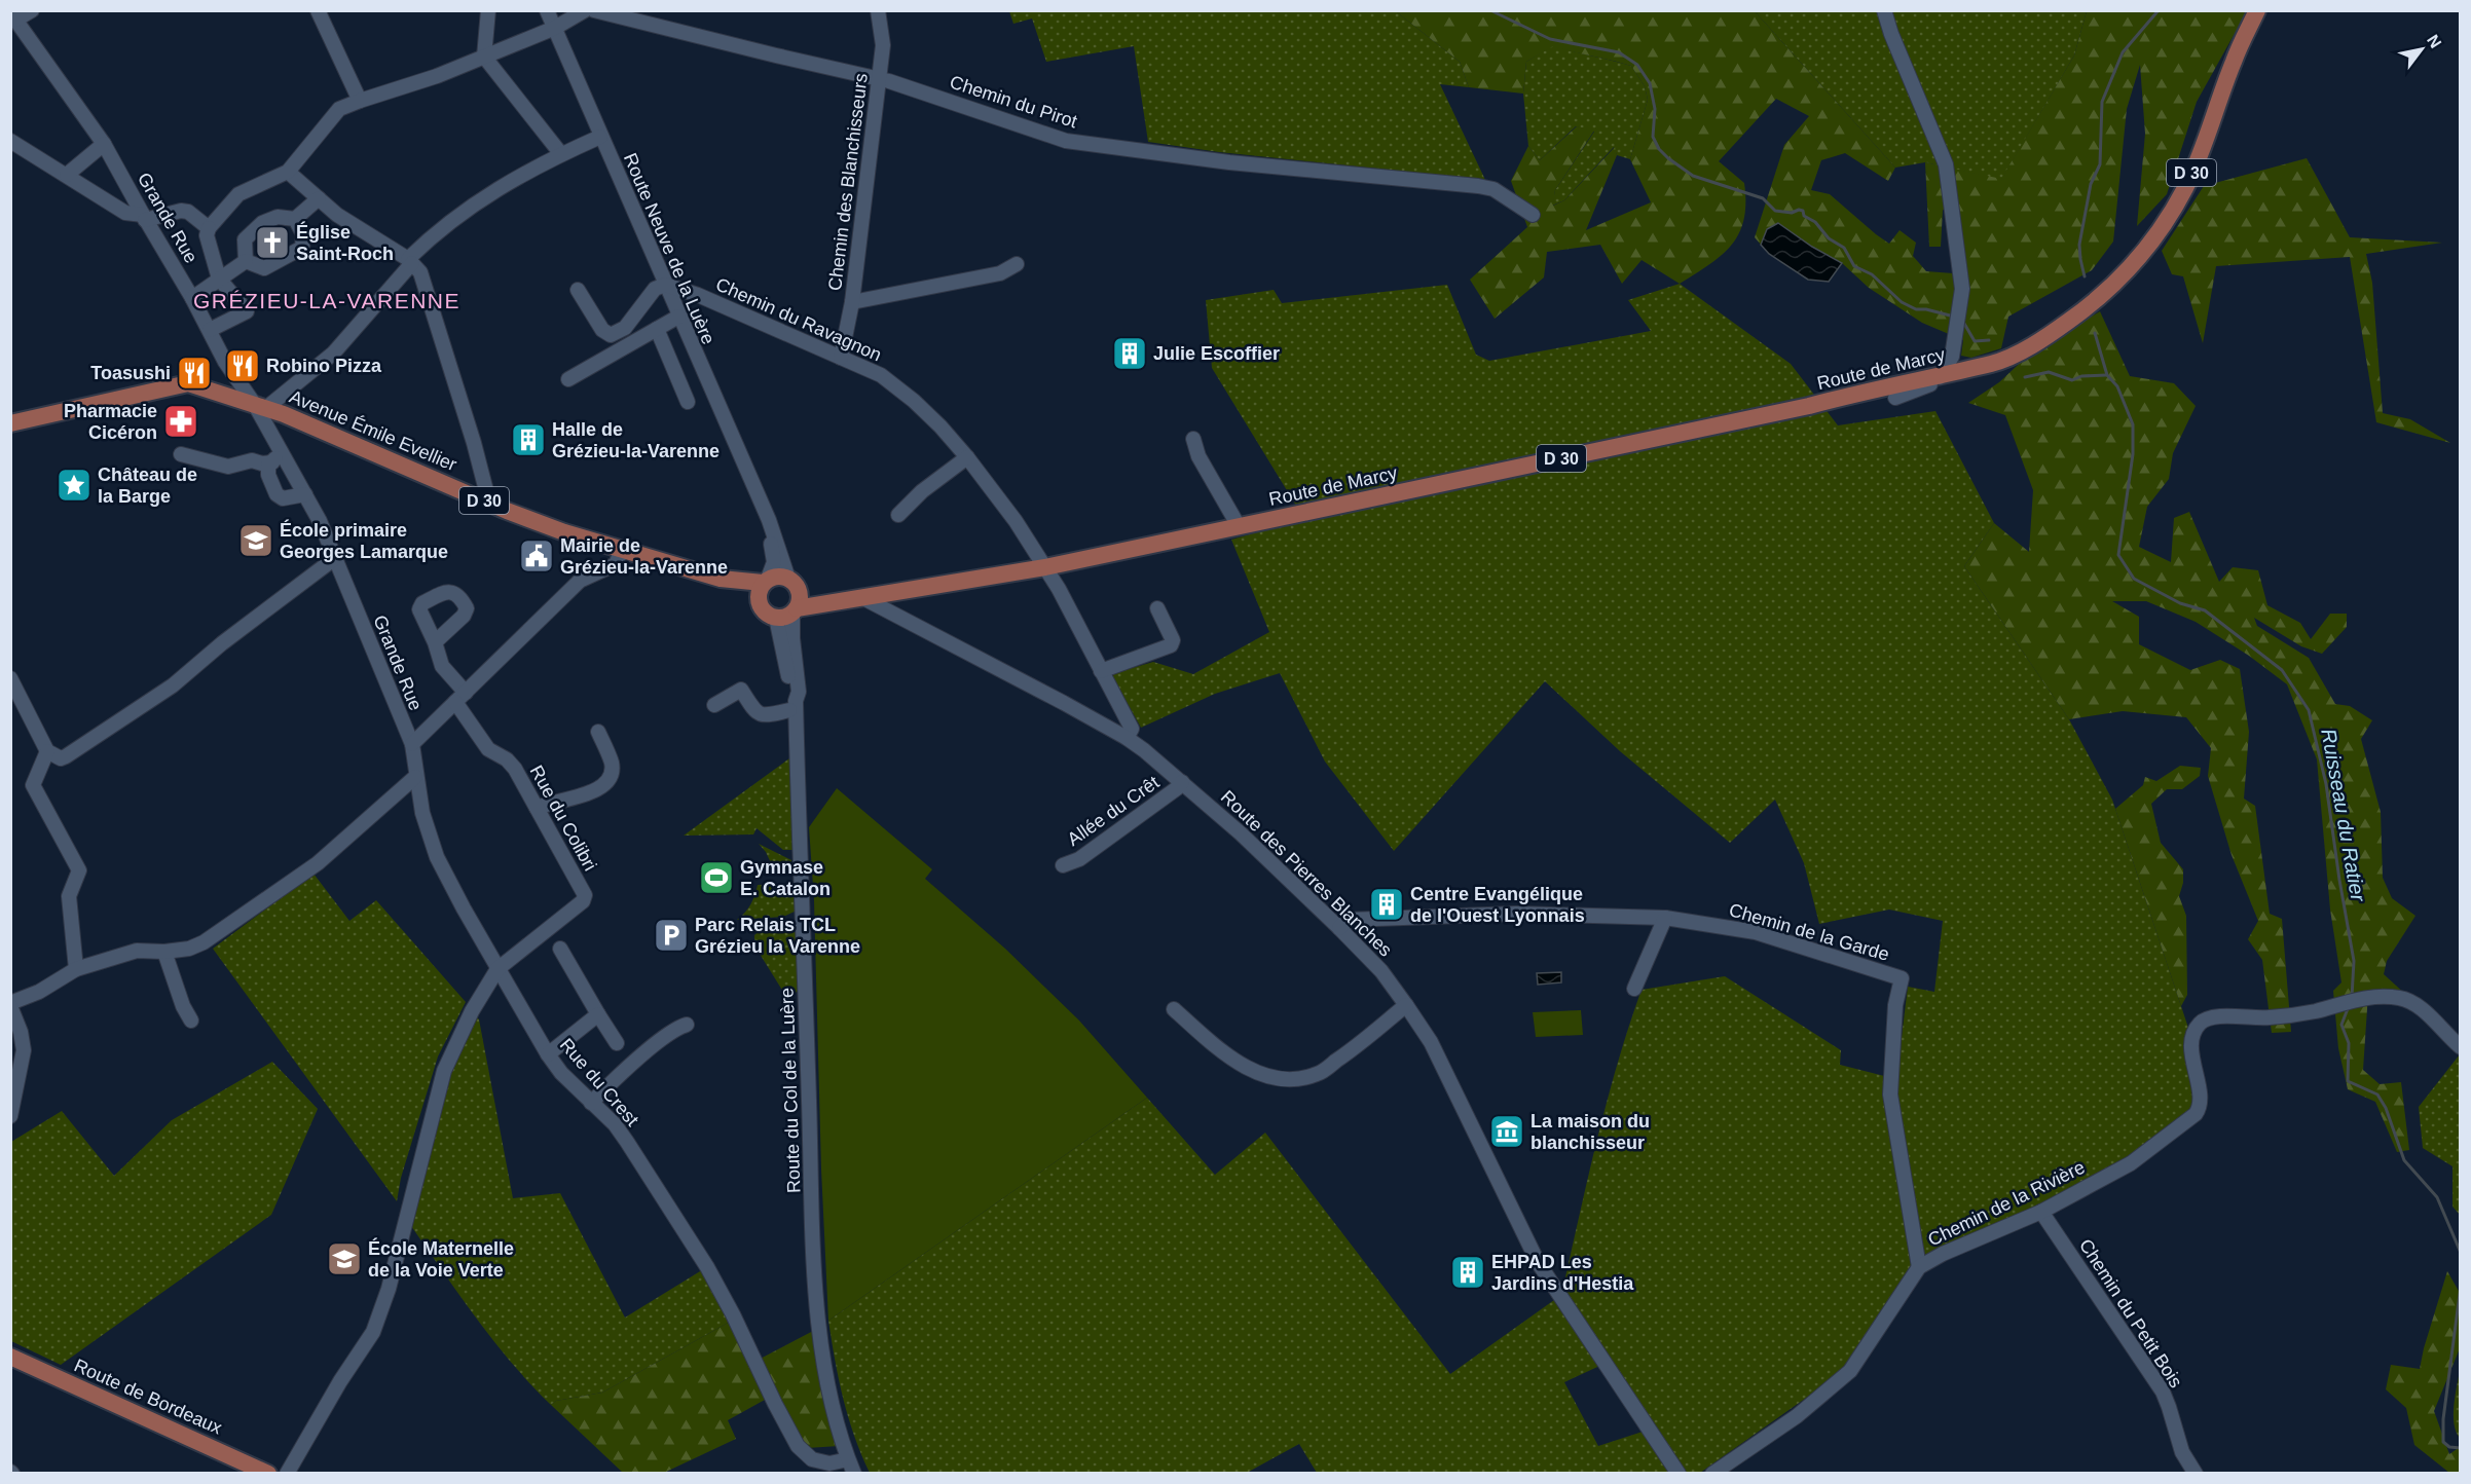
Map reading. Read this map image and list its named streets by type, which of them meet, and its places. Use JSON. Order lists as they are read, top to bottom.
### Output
{
  "streets": {
    "main road": [
      "D 30",
      "Route de Marcy",
      "Avenue Émile Evellier",
      "Route de Bordeaux"
    ],
    "street": [
      "Chemin du Pirot",
      "Chemin des Blanchisseurs",
      "Grande Rue",
      "Route Neuve de la Luère",
      "Chemin du Ravagnon",
      "Allée du Crêt",
      "Rue du Colibri",
      "Route des Pierres Blanches",
      "Chemin de la Garde",
      "Rue du Crest",
      "Route du Col de la Luère",
      "Chemin de la Rivière",
      "Chemin du Petit Bois"
    ]
  },
  "crossings": [
    ["Chemin du Pirot", "Chemin des Blanchisseurs"],
    ["D 30", "Grande Rue"],
    ["D 30", "Avenue Émile Evellier"],
    ["Chemin des Blanchisseurs", "Chemin du Ravagnon"],
    ["Grande Rue", "Avenue Émile Evellier"],
    ["Grande Rue", "Rue du Crest"],
    ["Route Neuve de la Luère", "Chemin du Ravagnon"],
    ["Route Neuve de la Luère", "Route de Marcy"],
    ["Route Neuve de la Luère", "Avenue Émile Evellier"],
    ["Route Neuve de la Luère", "Route du Col de la Luère"],
    ["Chemin du Ravagnon", "Route de Marcy"],
    ["Chemin du Ravagnon", "Route des Pierres Blanches"],
    ["Route de Marcy", "Avenue Émile Evellier"],
    ["Route de Marcy", "Route des Pierres Blanches"],
    ["Route de Marcy", "Route du Col de la Luère"],
    ["Avenue Émile Evellier", "Route du Col de la Luère"],
    ["Allée du Crêt", "Route des Pierres Blanches"],
    ["Rue du Colibri", "Rue du Crest"],
    ["Route des Pierres Blanches", "Chemin de la Garde"],
    ["Chemin de la Garde", "Chemin de la Rivière"],
    ["Rue du Crest", "Route du Col de la Luère"],
    ["Chemin de la Rivière", "Chemin du Petit Bois"]
  ],
  "districts": ["GRÉZIEU-LA-VARENNE"],
  "water": ["Ruisseau du Ratier"],
  "places": {
    "church": ["Église Saint-Roch"],
    "building": [
      "Julie Escoffier",
      "Halle de Grézieu-la-Varenne",
      "Centre Evangélique de l'Ouest Lyonnais",
      "EHPAD Les Jardins d'Hestia"
    ],
    "restaurant": ["Robino Pizza", "Toasushi"],
    "pharmacy": ["Pharmacie Cicéron"],
    "place": ["Château de la Barge"],
    "school or university": ["École primaire Georges Lamarque", "École Maternelle de la Voie Verte"],
    "public building": ["Mairie de Grézieu-la-Varenne"],
    "sports": ["Gymnase E. Catalon"],
    "parking": ["Parc Relais TCL Grézieu la Varenne"],
    "museum": ["La maison du blanchisseur"]
  },
  "north": "top right"
}
